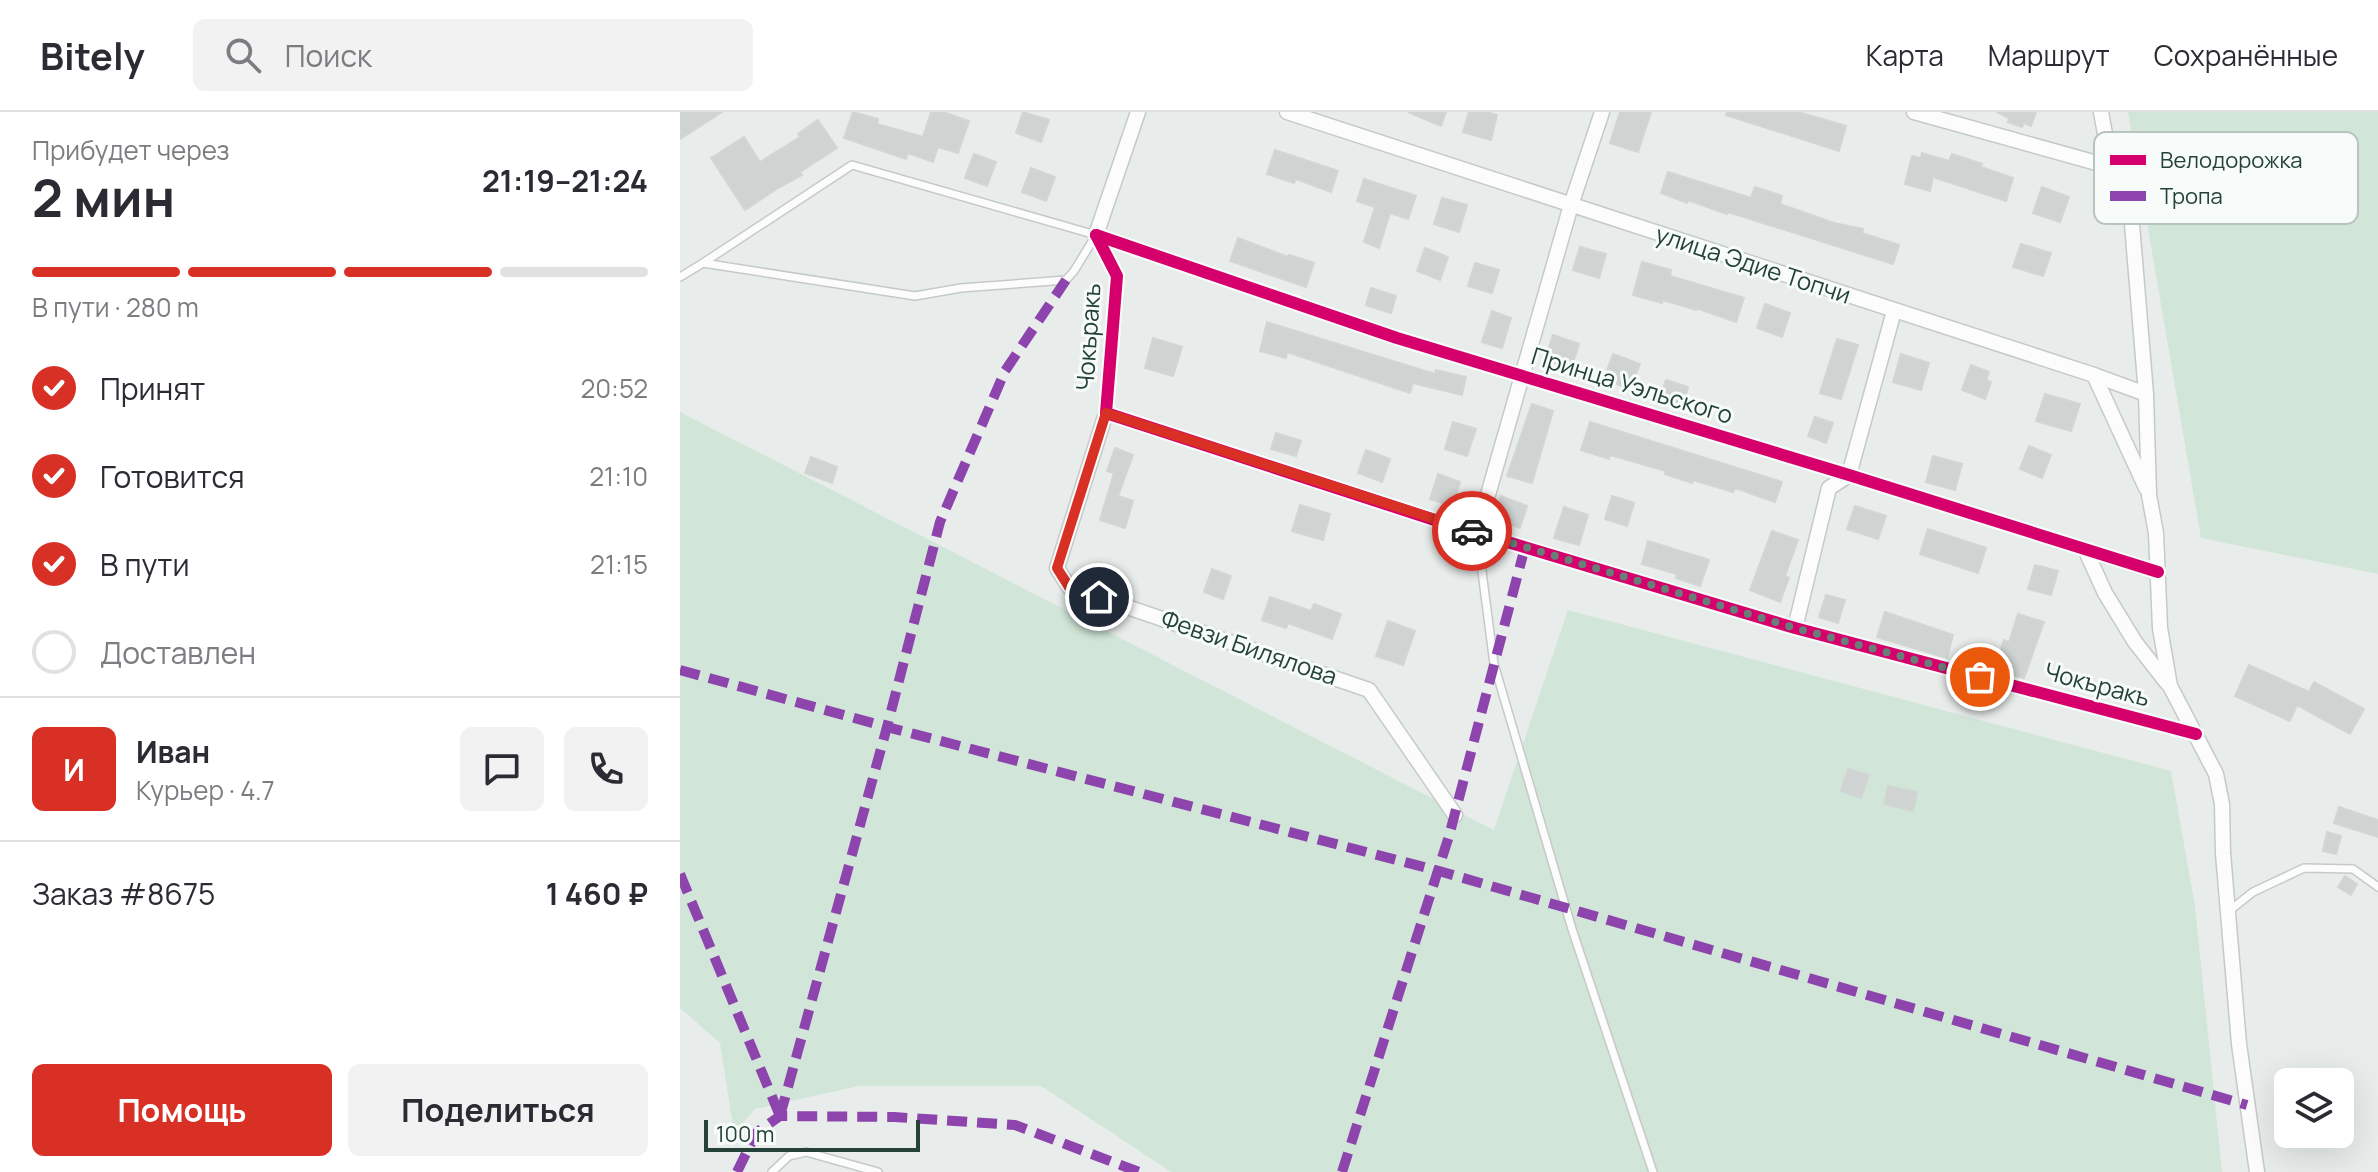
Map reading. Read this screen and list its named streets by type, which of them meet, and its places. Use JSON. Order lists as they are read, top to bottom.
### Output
{
  "streets": {
    "street": [
      "улица Эдие Топчи",
      "Чокъракъ",
      "Принца Уэльского",
      "Февзи Билялова"
    ]
  },
  "crossings": [
    ["Чокъракъ", "Принца Уэльского"],
    ["Чокъракъ", "Февзи Билялова"]
  ],
  "legend": ["Велодорожка", "Тропа"],
  "scale_bar": "100 m",
  "page": {
    "header": "Bitely",
    "search": "Поиск",
    "nav": ["Карта", "Маршрут", "Сохранённые"],
    "heading": ["2 мин", "Прибудет через", "21:19–21:24"],
    "panel": [
      "Иван",
      "Курьер · 4.7",
      "Заказ #8675",
      "1 460 ₽"
    ],
    "bar": "В пути · 280 m",
    "list": [
      ["Принят", "20:52"],
      ["Готовится", "21:10"],
      ["В пути", "21:15"],
      "Доставлен"
    ],
    "round": "И",
    "buttons": ["Помощь", "Поделиться"],
    "scale": "100 m"
  }
}
